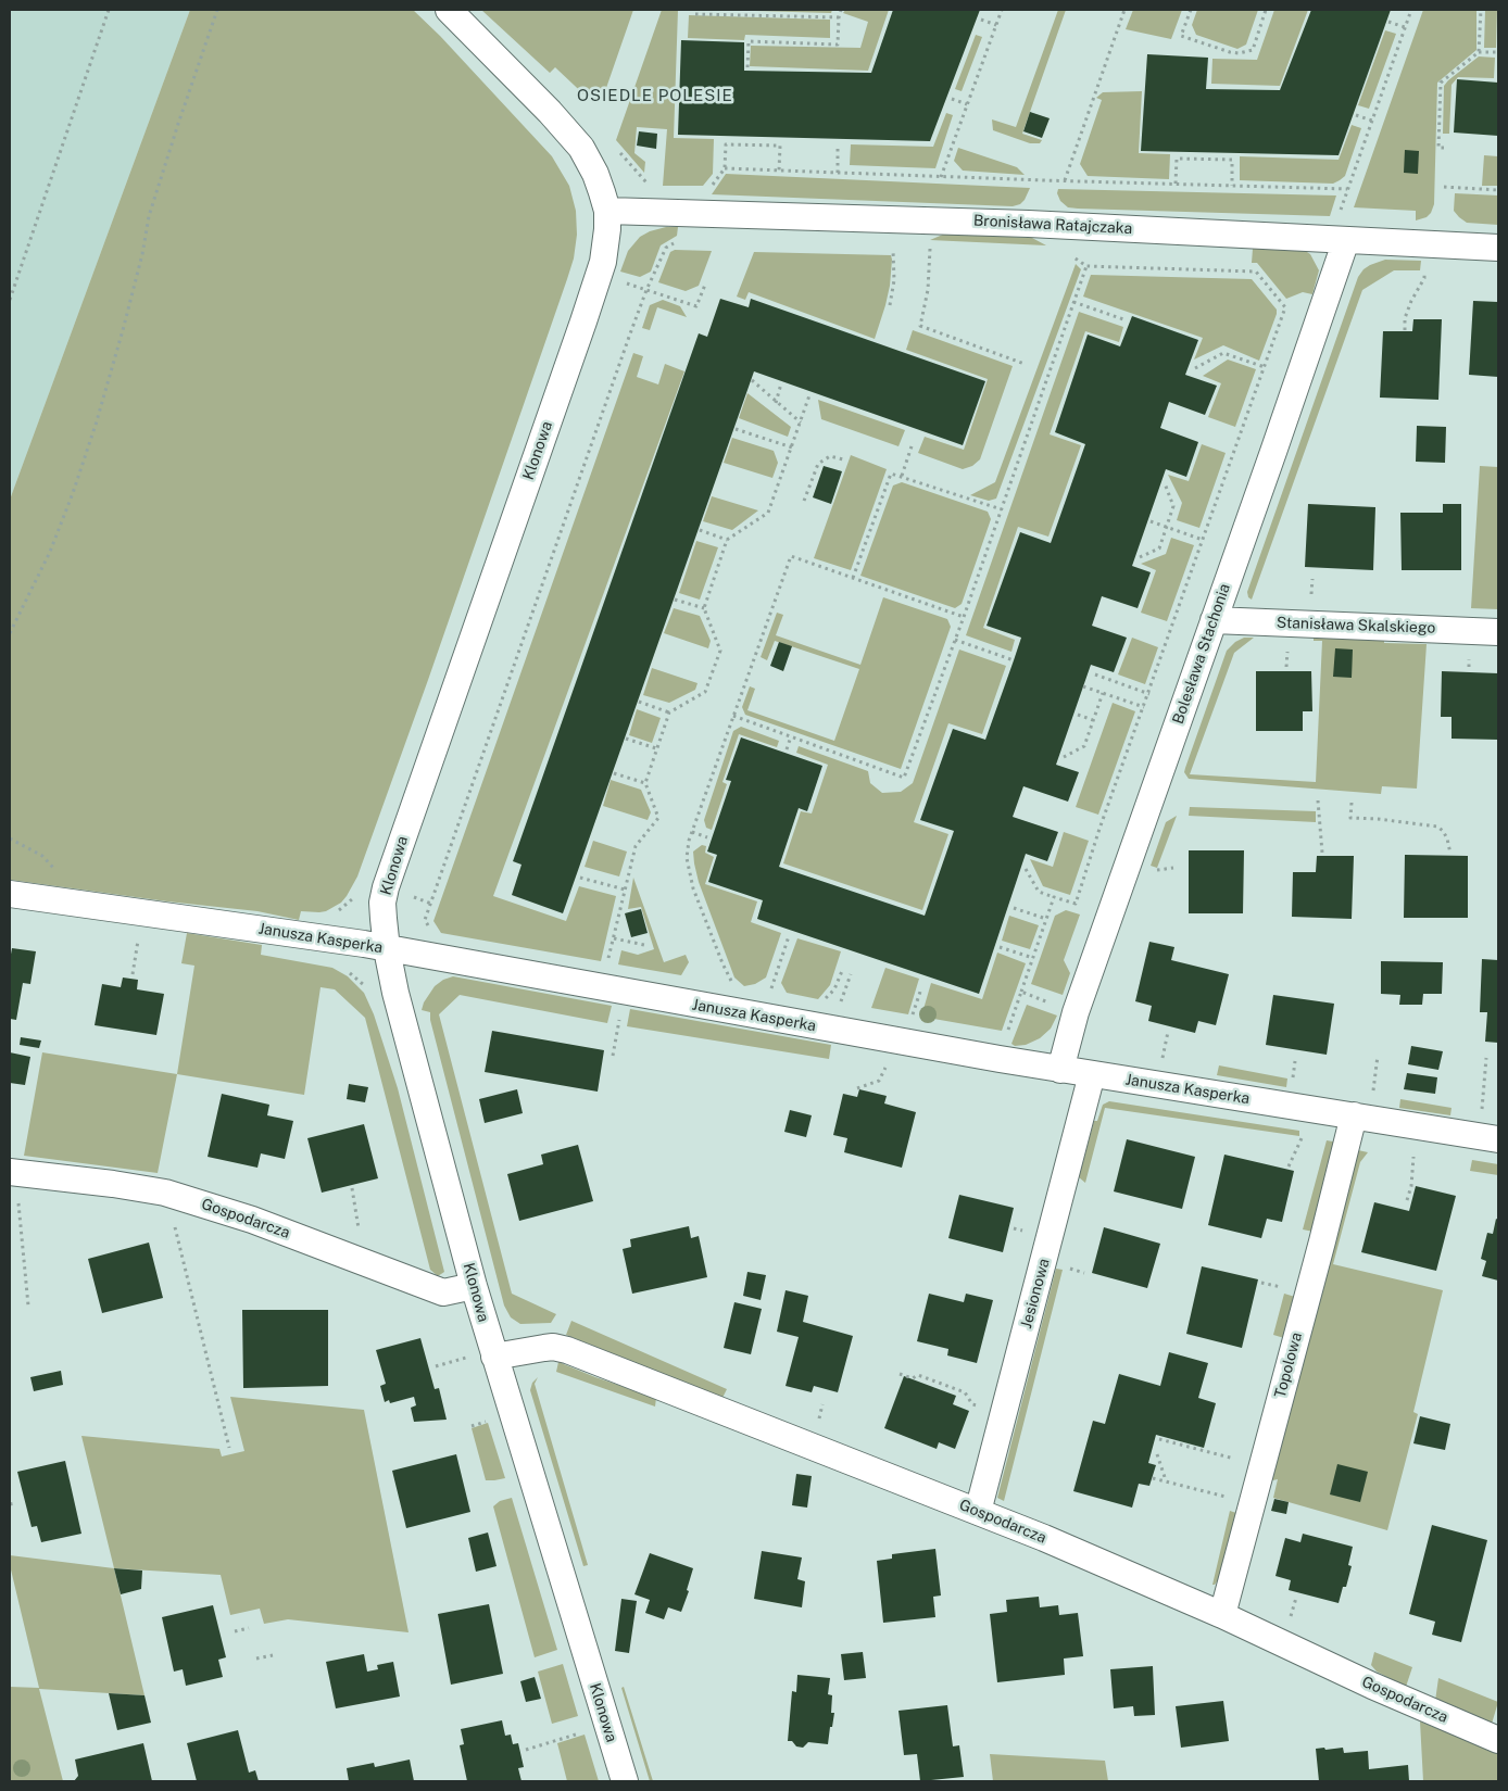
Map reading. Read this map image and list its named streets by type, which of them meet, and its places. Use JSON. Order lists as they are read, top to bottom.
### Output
{
  "streets": {
    "street": [
      "Bronisława Ratajczaka",
      "Klonowa",
      "Stanisława Skalskiego",
      "Bolesława Stachonia",
      "Janusza Kasperka",
      "Gospodarcza",
      "Jesionowa",
      "Topolowa"
    ]
  },
  "crossings": [
    ["Bronisława Ratajczaka", "Klonowa"],
    ["Bronisława Ratajczaka", "Bolesława Stachonia"],
    ["Klonowa", "Janusza Kasperka"],
    ["Klonowa", "Gospodarcza"],
    ["Stanisława Skalskiego", "Bolesława Stachonia"],
    ["Bolesława Stachonia", "Janusza Kasperka"],
    ["Janusza Kasperka", "Jesionowa"],
    ["Janusza Kasperka", "Topolowa"],
    ["Gospodarcza", "Jesionowa"],
    ["Gospodarcza", "Topolowa"]
  ],
  "districts": ["OSIEDLE POLESIE"]
}
